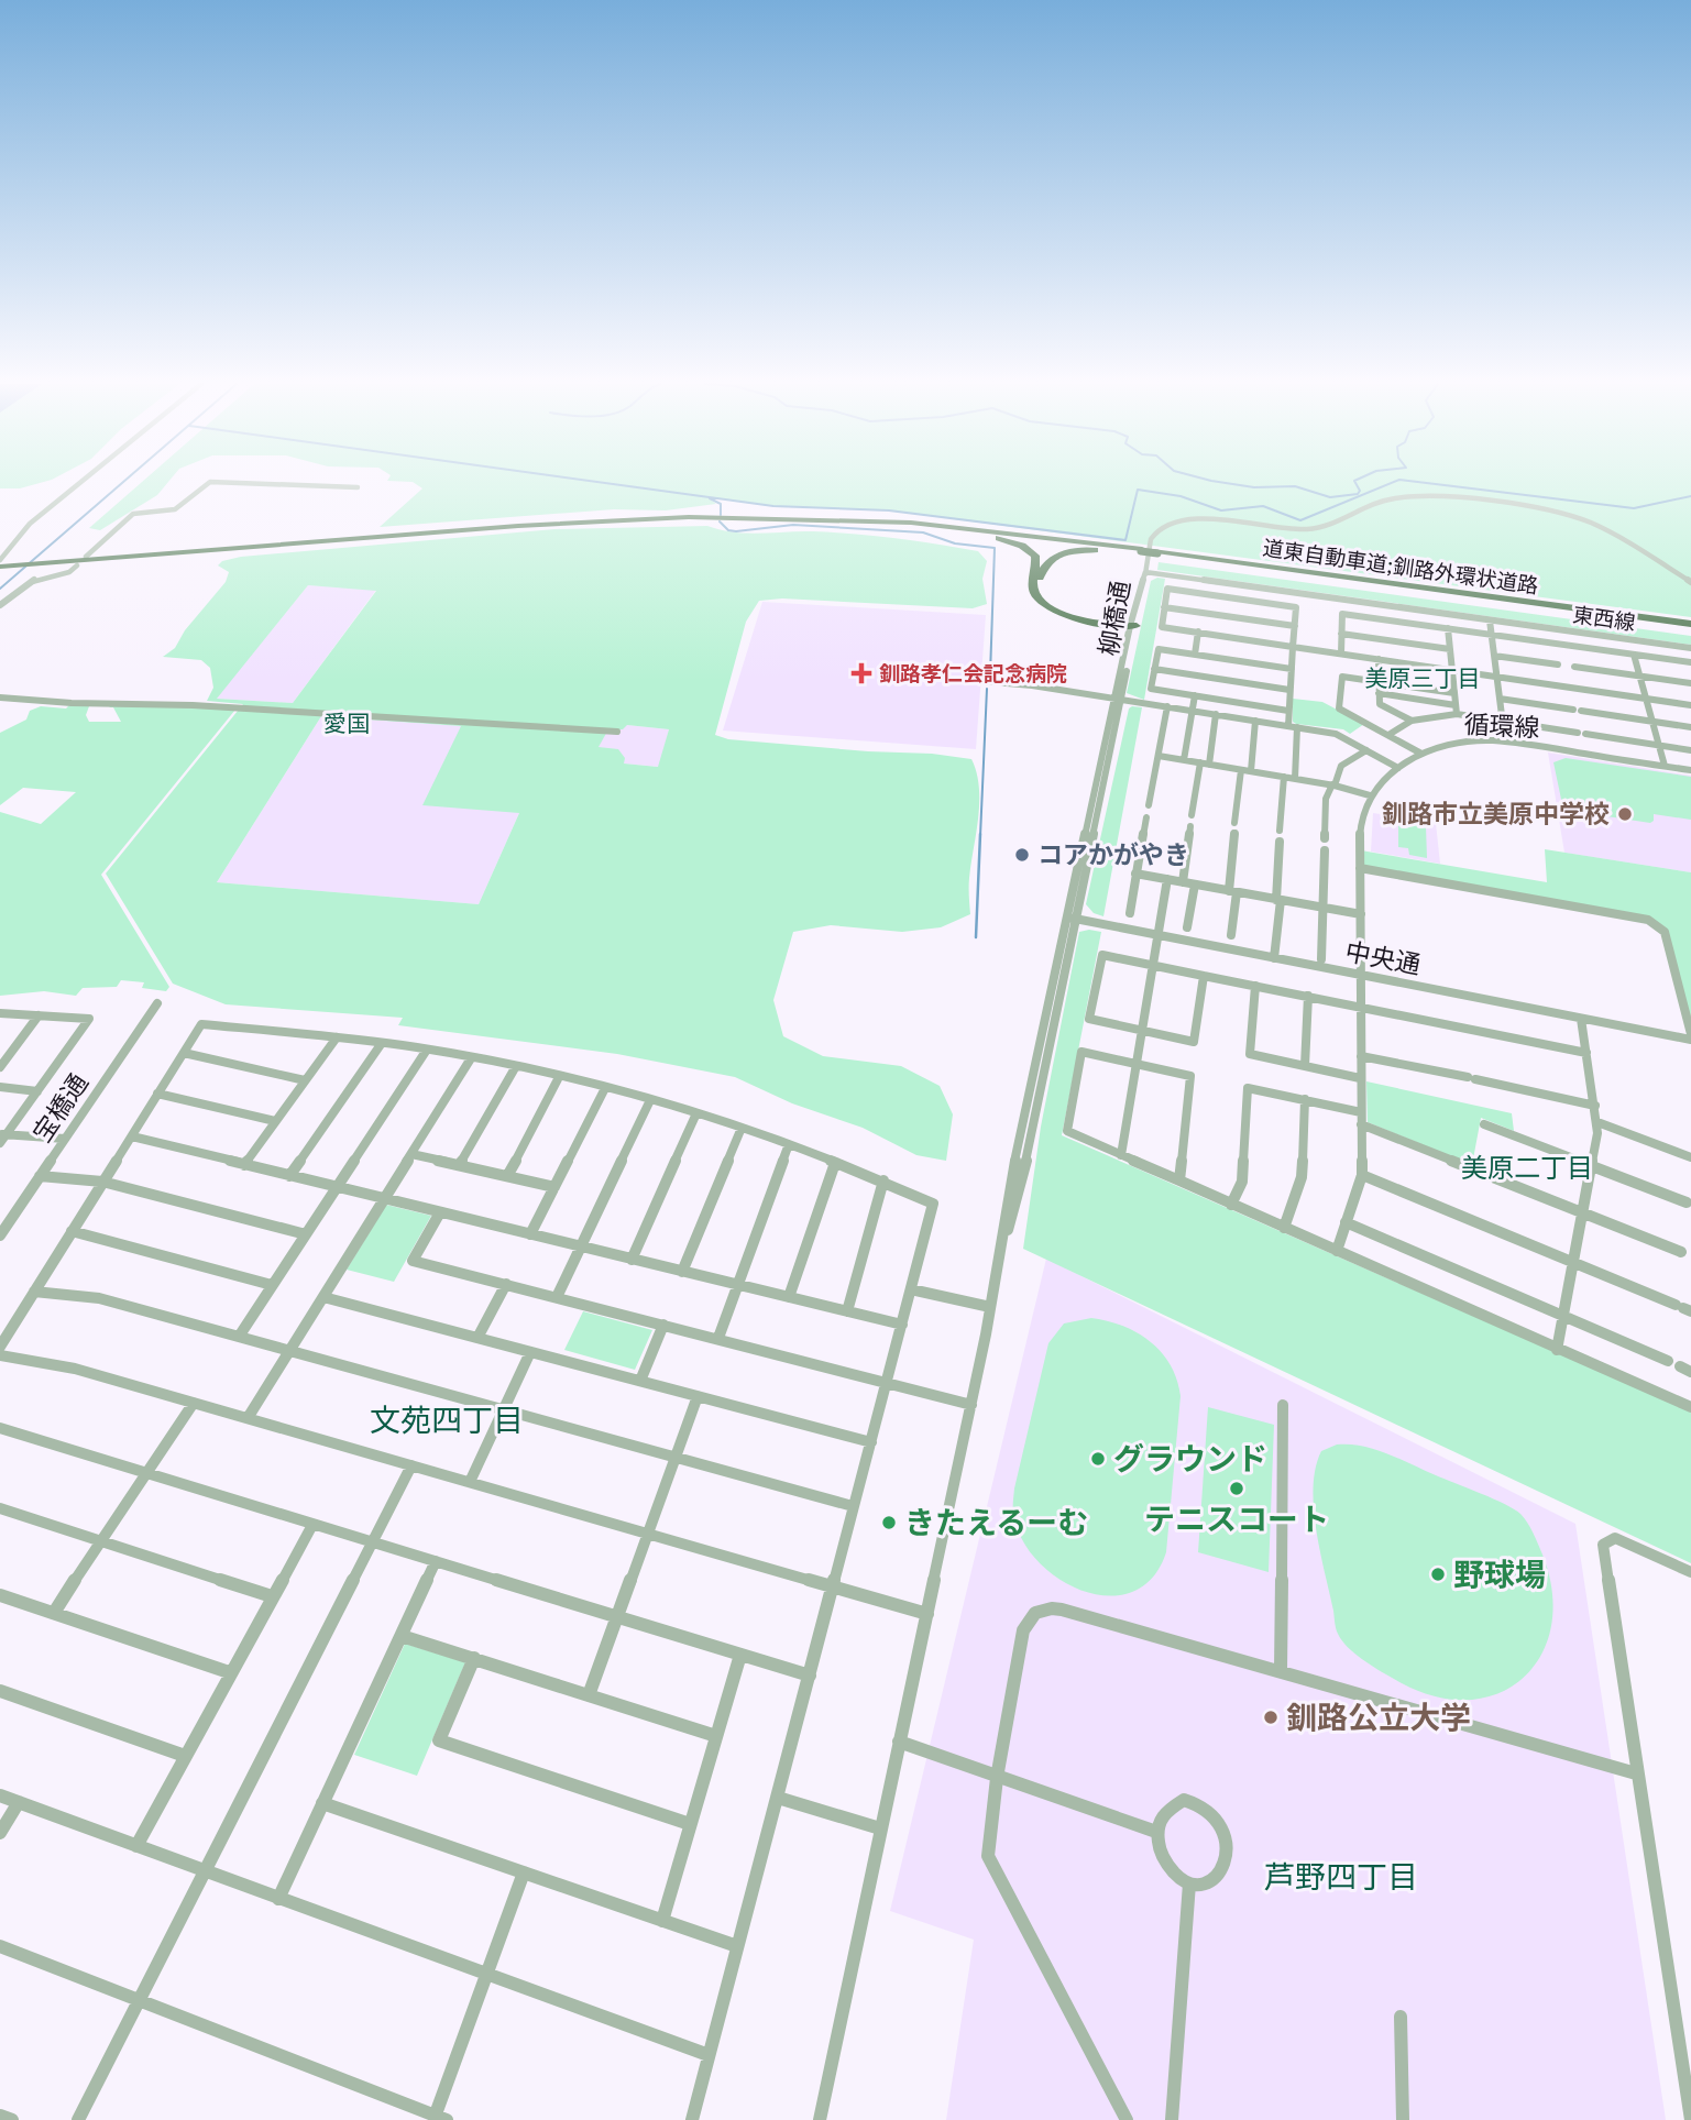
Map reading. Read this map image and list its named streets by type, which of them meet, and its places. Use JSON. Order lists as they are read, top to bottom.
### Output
{
  "streets": {
    "highway": ["道東自動車道;釧路外環状道路"],
    "street": [
      "柳橋通",
      "東西線",
      "循環線",
      "中央通",
      "宝橋通"
    ]
  },
  "crossings": [
    ["柳橋通", "東西線"],
    ["柳橋通", "中央通"]
  ],
  "districts": [
    "美原三丁目",
    "愛国",
    "美原二丁目",
    "文苑四丁目",
    "芦野四丁目"
  ],
  "places": {
    "health": ["釧路孝仁会記念病院"],
    "other": [
      "釧路市立美原中学校",
      "コアかがやき",
      "グラウンド",
      "テニスコート",
      "きたえるーむ",
      "野球場",
      "釧路公立大学"
    ]
  }
}
